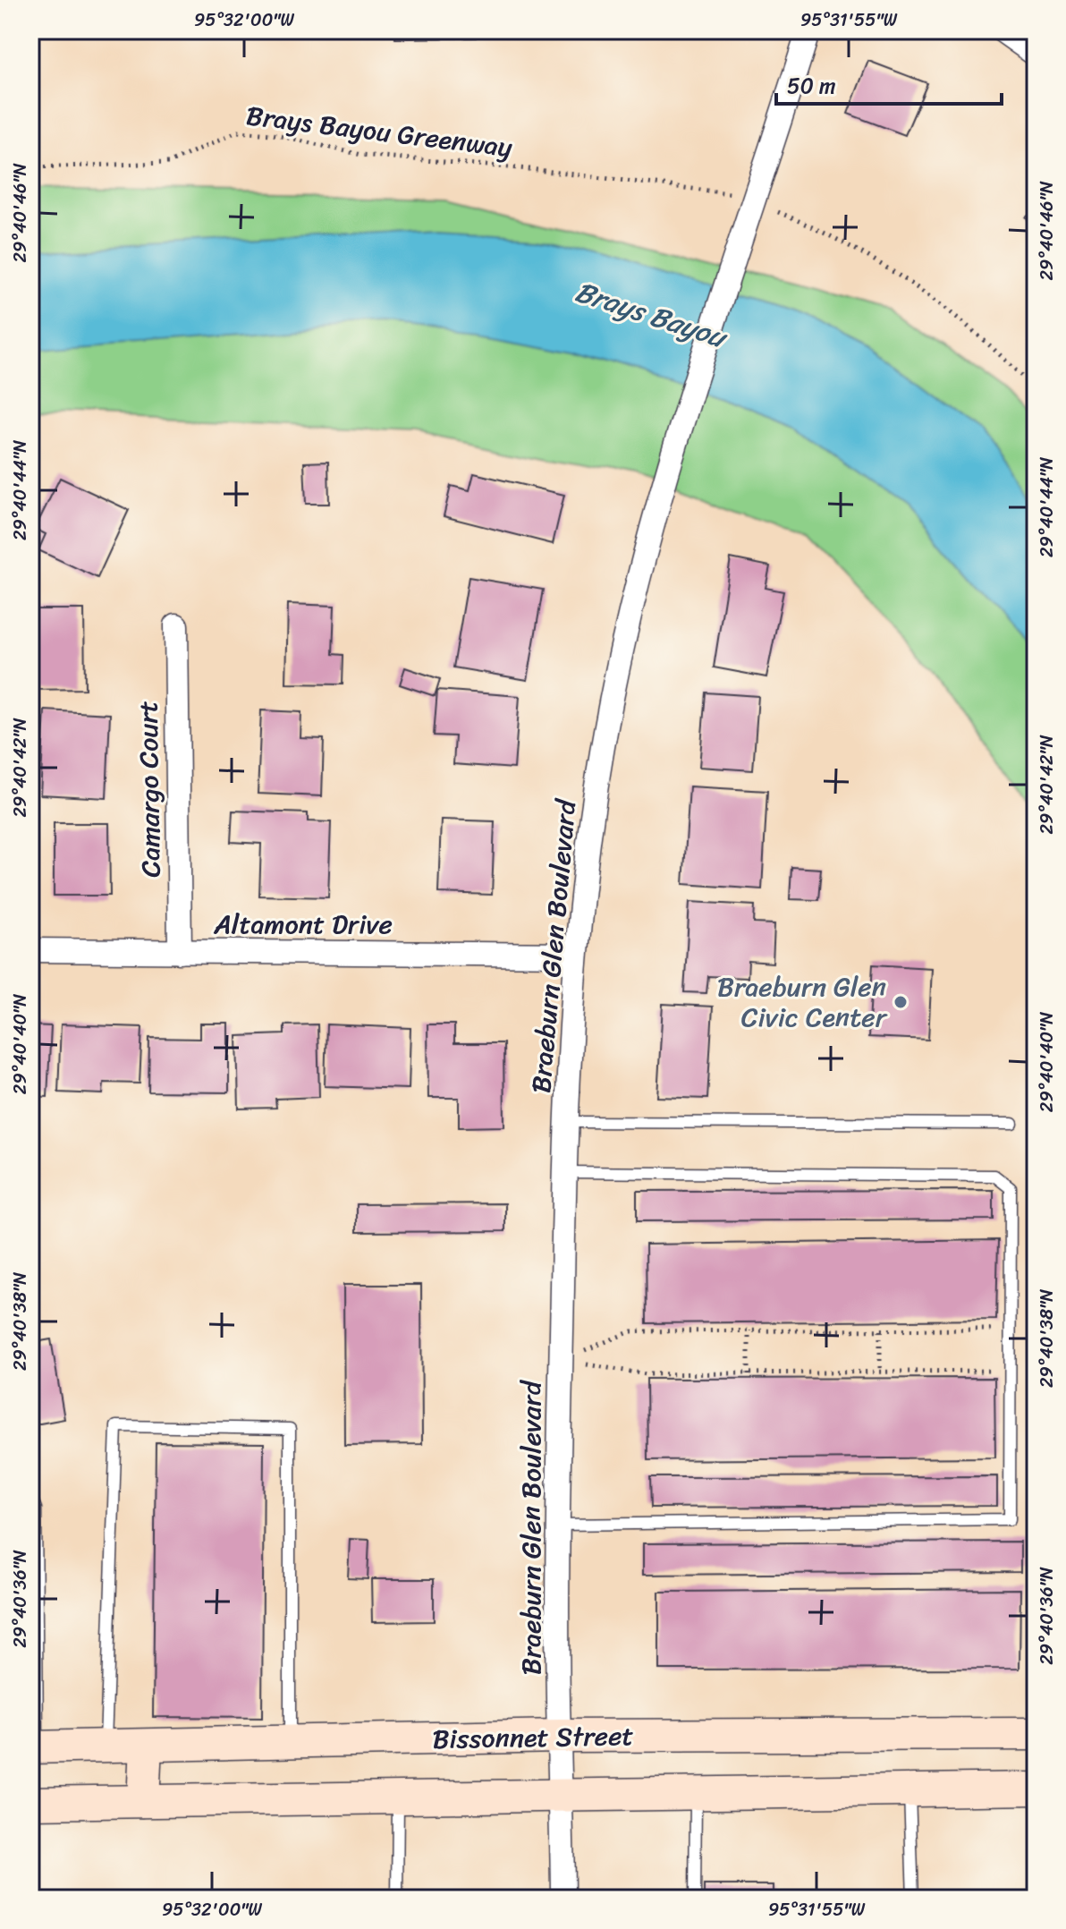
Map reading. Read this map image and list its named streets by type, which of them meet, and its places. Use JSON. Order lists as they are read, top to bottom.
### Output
{
  "streets": {
    "main road": ["Bissonnet Street"],
    "street": ["Camargo Court", "Altamont Drive", "Braeburn Glen Boulevard"],
    "path": ["Brays Bayou Greenway"]
  },
  "crossings": [
    ["Camargo Court", "Altamont Drive"],
    ["Altamont Drive", "Braeburn Glen Boulevard"],
    ["Braeburn Glen Boulevard", "Bissonnet Street"]
  ],
  "water": ["Brays Bayou"],
  "places": ["Braeburn Glen Civic Center"],
  "scale_bar": "50 m",
  "coordinates": [
    "95°32'00\"W",
    "95°31'55\"W",
    "29°40'46\"N",
    "29°40'44\"N",
    "29°40'42\"N",
    "29°40'40\"N",
    "29°40'38\"N",
    "29°40'36\"N"
  ]
}
